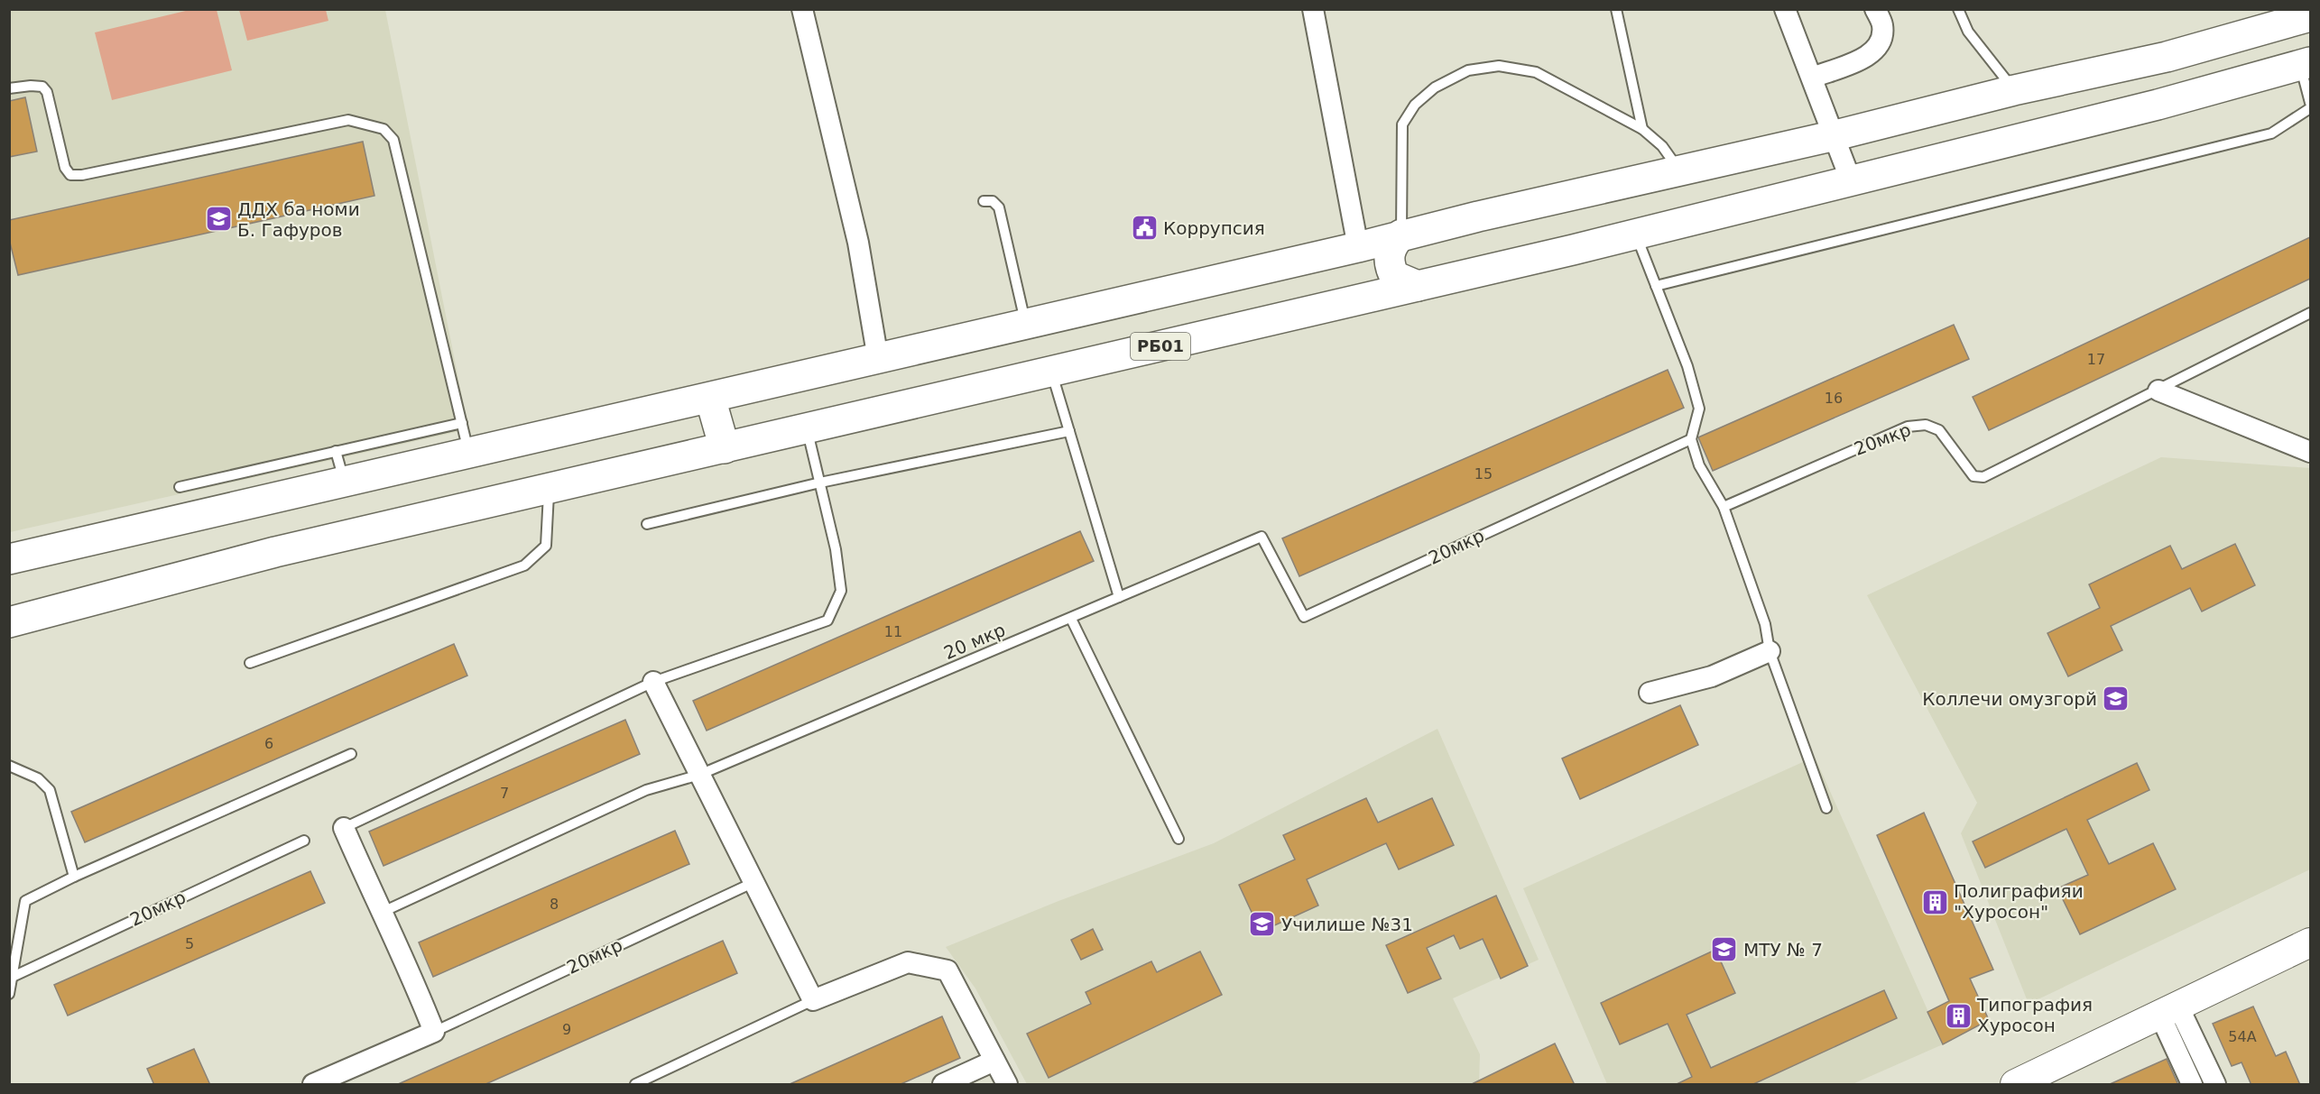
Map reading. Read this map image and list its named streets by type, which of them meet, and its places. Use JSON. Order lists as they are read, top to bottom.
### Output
{
  "streets": {
    "highway": ["РБ01"],
    "street": ["20мкр"],
    "lane": ["20 мкр"]
  },
  "crossings": [
    ["20мкр", "20 мкр"]
  ],
  "places": {
    "school or university": [
      "ДДХ ба номи Б. Гафуров",
      "Коллечи омузгорй",
      "Училише №31",
      "МТУ № 7"
    ],
    "public building": ["Коррупсия"],
    "building": ["Полиграфияи \"Хуросон\"", "Типография Хуросон"]
  },
  "house_numbers": [
    "17",
    "16",
    "15",
    "11",
    "6",
    "7",
    "8",
    "5",
    "9",
    "54А"
  ]
}
